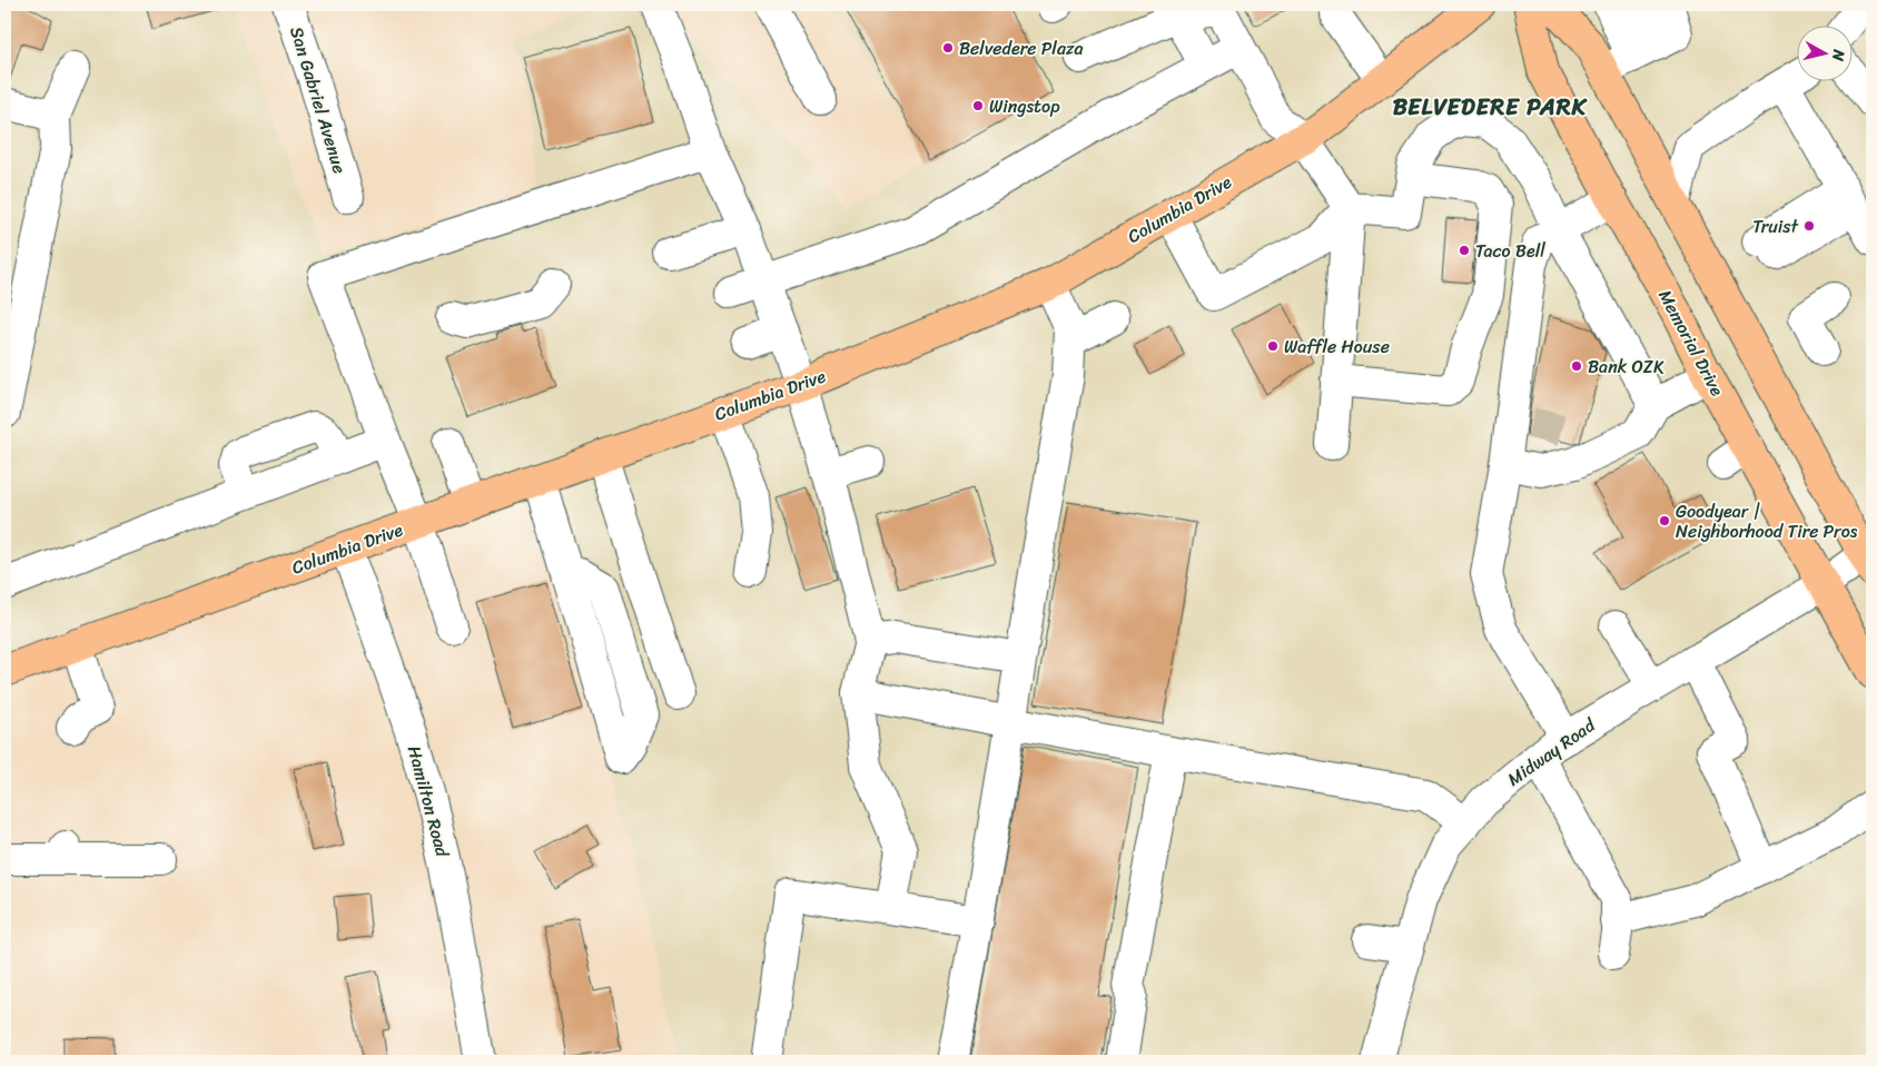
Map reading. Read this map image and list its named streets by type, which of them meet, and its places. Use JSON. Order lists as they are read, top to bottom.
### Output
{
  "streets": {
    "main road": ["Columbia Drive", "Memorial Drive"],
    "street": ["San Gabriel Avenue", "Midway Road", "Hamilton Road"]
  },
  "crossings": [
    ["Columbia Drive", "Hamilton Road"],
    ["Memorial Drive", "Midway Road"]
  ],
  "districts": ["BELVEDERE PARK"],
  "places": [
    "Belvedere Plaza",
    "Wingstop",
    "Truist",
    "Taco Bell",
    "Waffle House",
    "Bank OZK",
    "Goodyear | Neighborhood Tire Pros"
  ],
  "north": "right"
}
